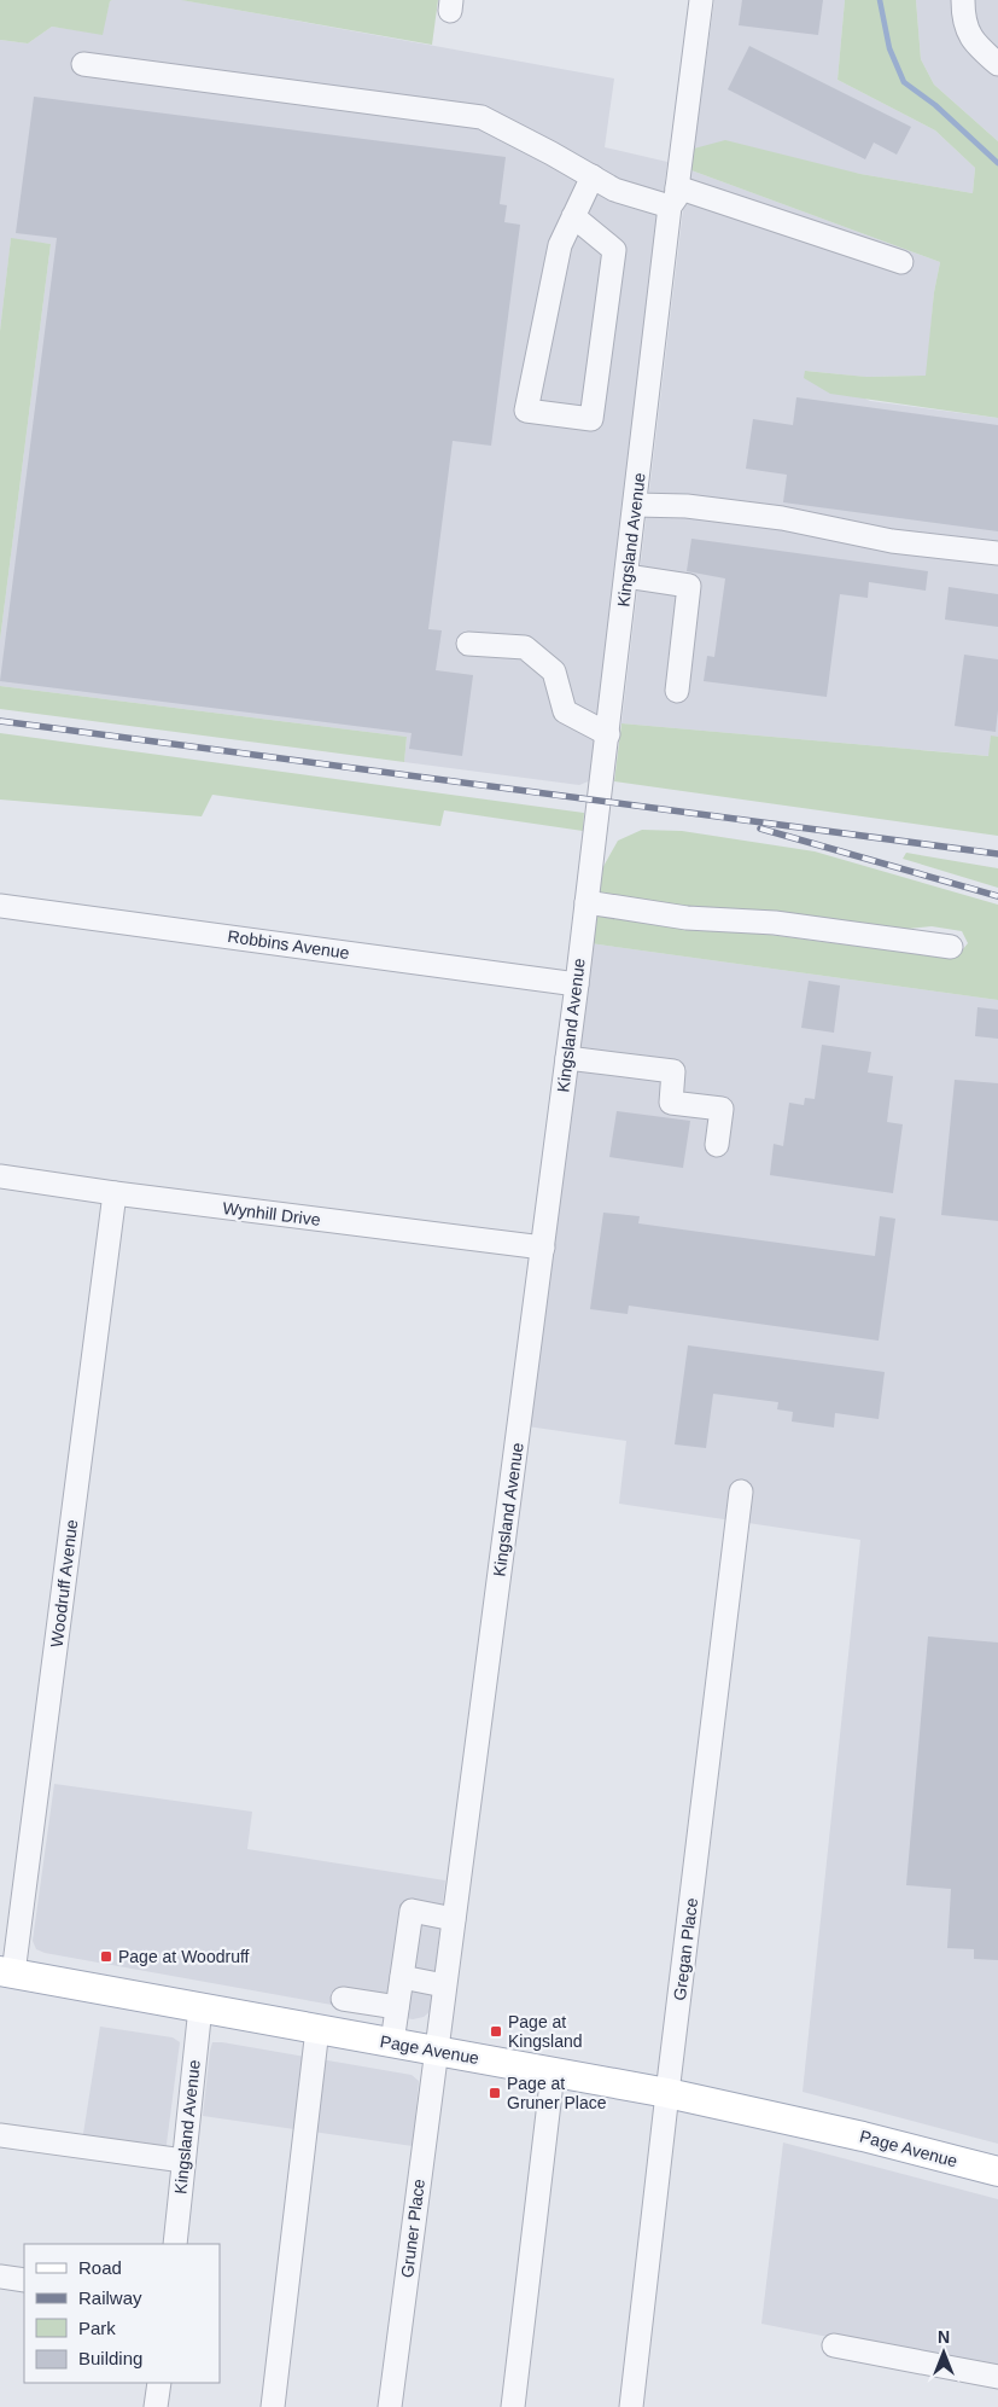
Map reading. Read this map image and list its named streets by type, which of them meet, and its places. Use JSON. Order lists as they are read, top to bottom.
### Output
{
  "streets": {
    "main road": ["Page Avenue"],
    "street": [
      "Kingsland Avenue",
      "Robbins Avenue",
      "Wynhill Drive",
      "Woodruff Avenue",
      "Gregan Place",
      "Gruner Place"
    ]
  },
  "crossings": [
    ["Kingsland Avenue", "Robbins Avenue"],
    ["Kingsland Avenue", "Wynhill Drive"],
    ["Kingsland Avenue", "Page Avenue"],
    ["Kingsland Avenue", "Gruner Place"],
    ["Wynhill Drive", "Woodruff Avenue"],
    ["Woodruff Avenue", "Page Avenue"],
    ["Gregan Place", "Page Avenue"],
    ["Page Avenue", "Gruner Place"]
  ],
  "places": {
    "transit": ["Page at Woodruff", "Page at Kingsland", "Page at Gruner Place"]
  },
  "legend": [
    "Road",
    "Railway",
    "Park",
    "Building"
  ],
  "north": "top"
}
